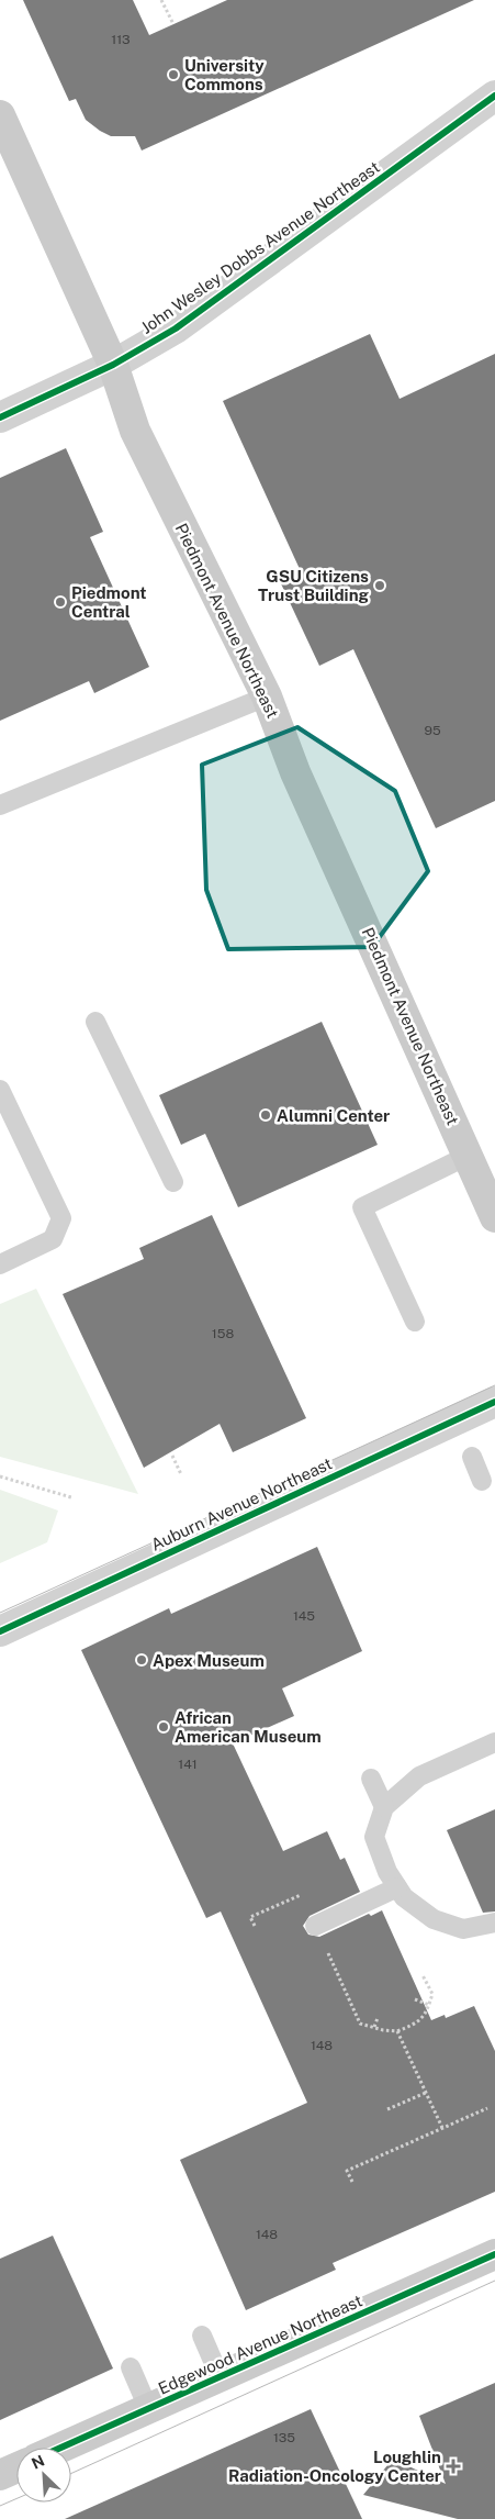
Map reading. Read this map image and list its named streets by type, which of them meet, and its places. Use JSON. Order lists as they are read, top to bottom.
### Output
{
  "streets": {
    "main road": ["Piedmont Avenue Northeast", "Edgewood Avenue Northeast"],
    "street": ["John Wesley Dobbs Avenue Northeast", "Auburn Avenue Northeast"]
  },
  "crossings": [
    ["John Wesley Dobbs Avenue Northeast", "Piedmont Avenue Northeast"]
  ],
  "places": {
    "other": [
      "University Commons",
      "GSU Citizens Trust Building",
      "Piedmont Central",
      "Alumni Center",
      "Apex Museum",
      "African American Museum"
    ],
    "health": ["Loughlin Radiation-Oncology Center"]
  },
  "house_numbers": [
    "113",
    "95",
    "158",
    "145",
    "141",
    "148",
    "148",
    "135"
  ],
  "north": "top left"
}
